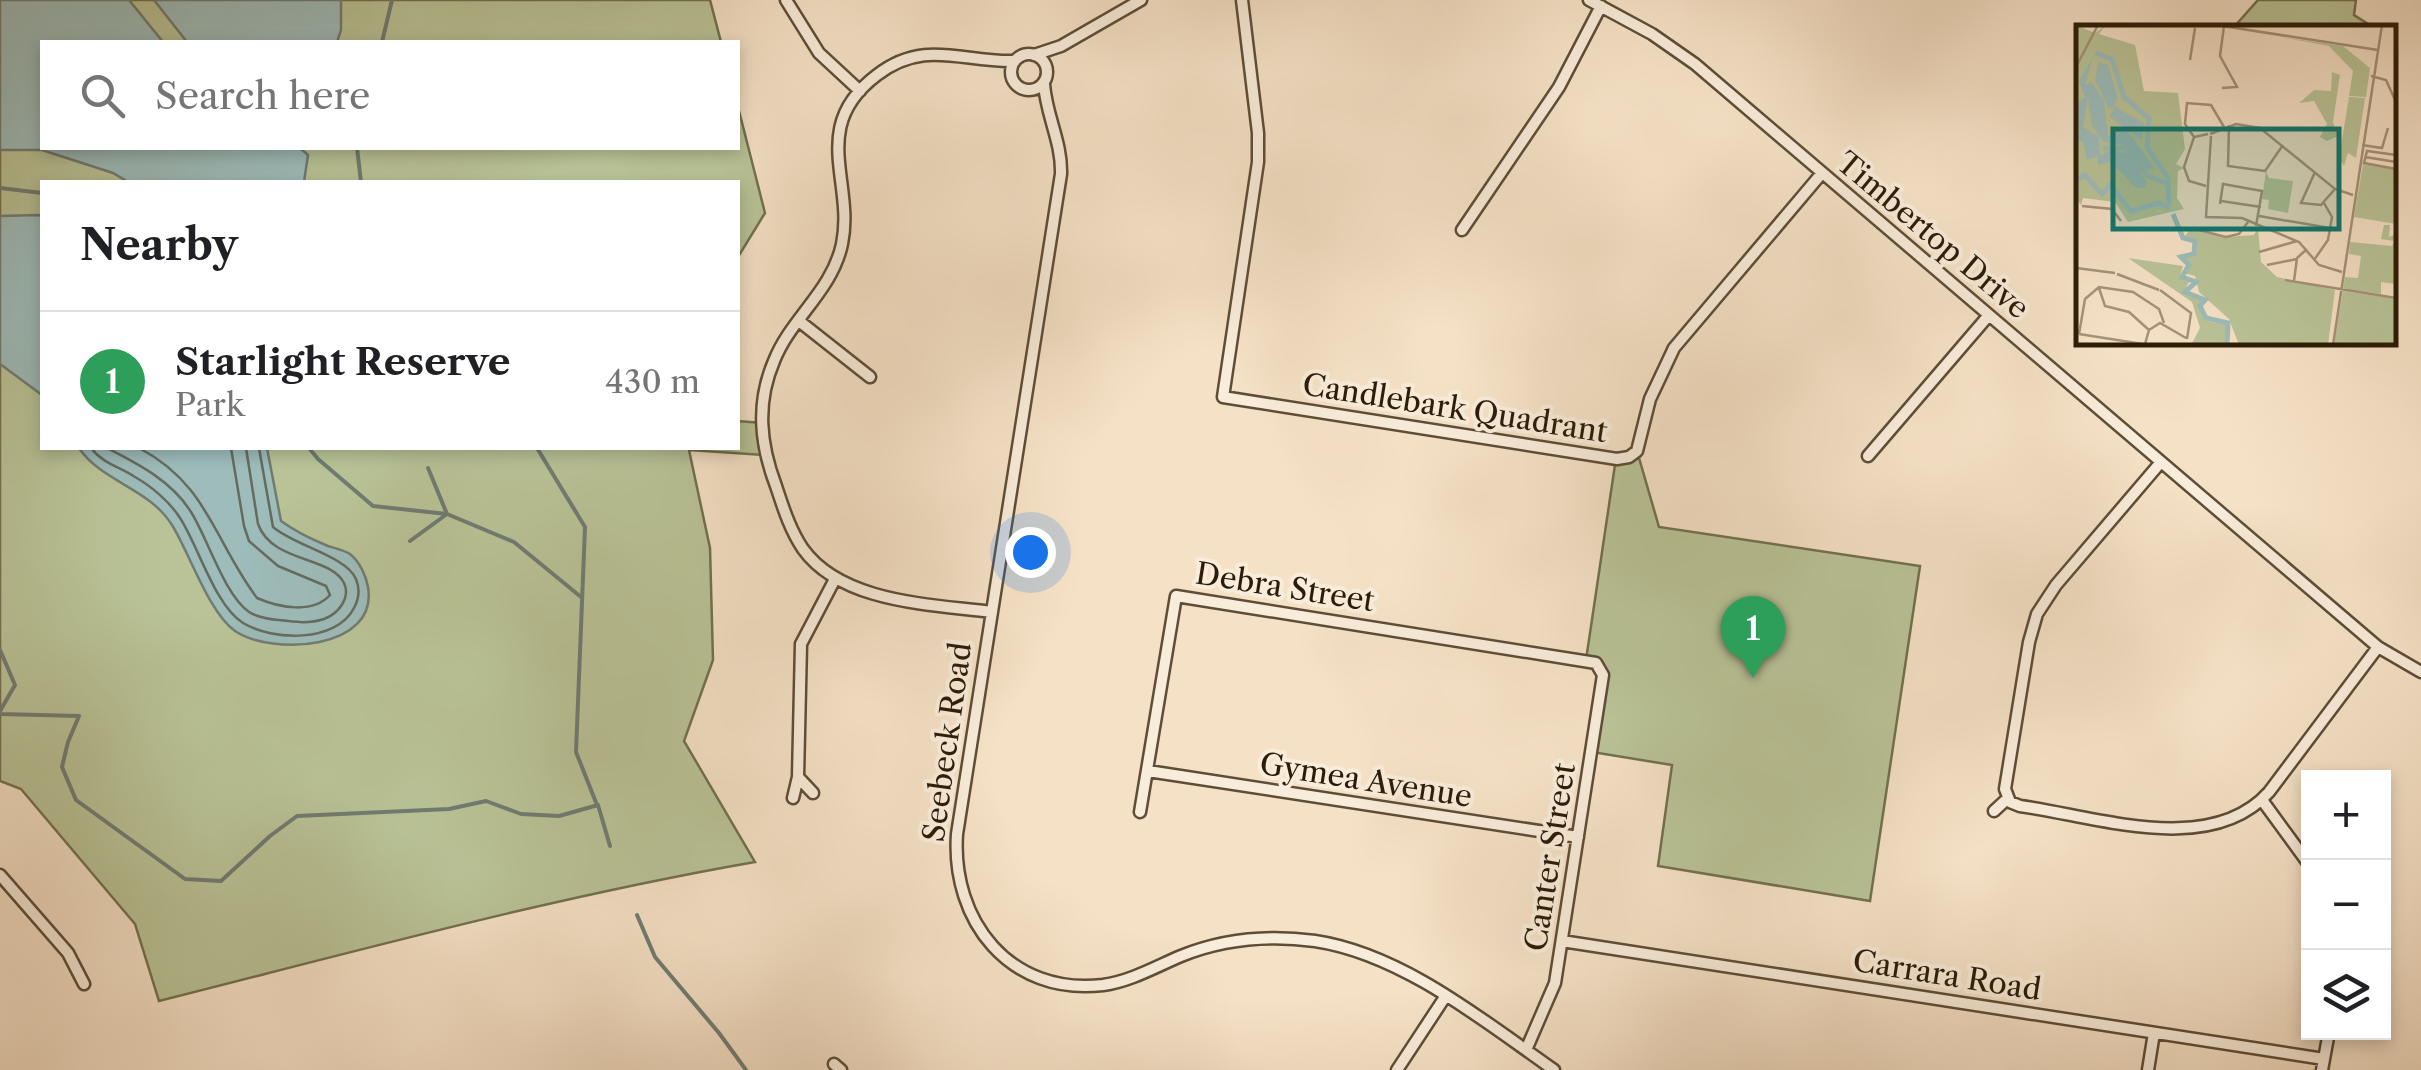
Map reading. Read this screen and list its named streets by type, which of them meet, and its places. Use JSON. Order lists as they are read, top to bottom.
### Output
{
  "streets": {
    "street": [
      "Timbertop Drive",
      "Candlebark Quadrant",
      "Debra Street",
      "Seebeck Road",
      "Gymea Avenue",
      "Canter Street",
      "Carrara Road"
    ]
  },
  "crossings": [
    ["Timbertop Drive", "Candlebark Quadrant"],
    ["Debra Street", "Gymea Avenue"],
    ["Debra Street", "Canter Street"],
    ["Seebeck Road", "Canter Street"],
    ["Gymea Avenue", "Canter Street"],
    ["Canter Street", "Carrara Road"]
  ],
  "page": {
    "search": "Search here",
    "heading": "Nearby",
    "list": [
      {
        "mark": "1",
        "name": "Starlight Reserve",
        "note": "Park",
        "value": "430 m"
      }
    ],
    "pins": "1",
    "map_buttons": ["+", "−"]
  }
}
